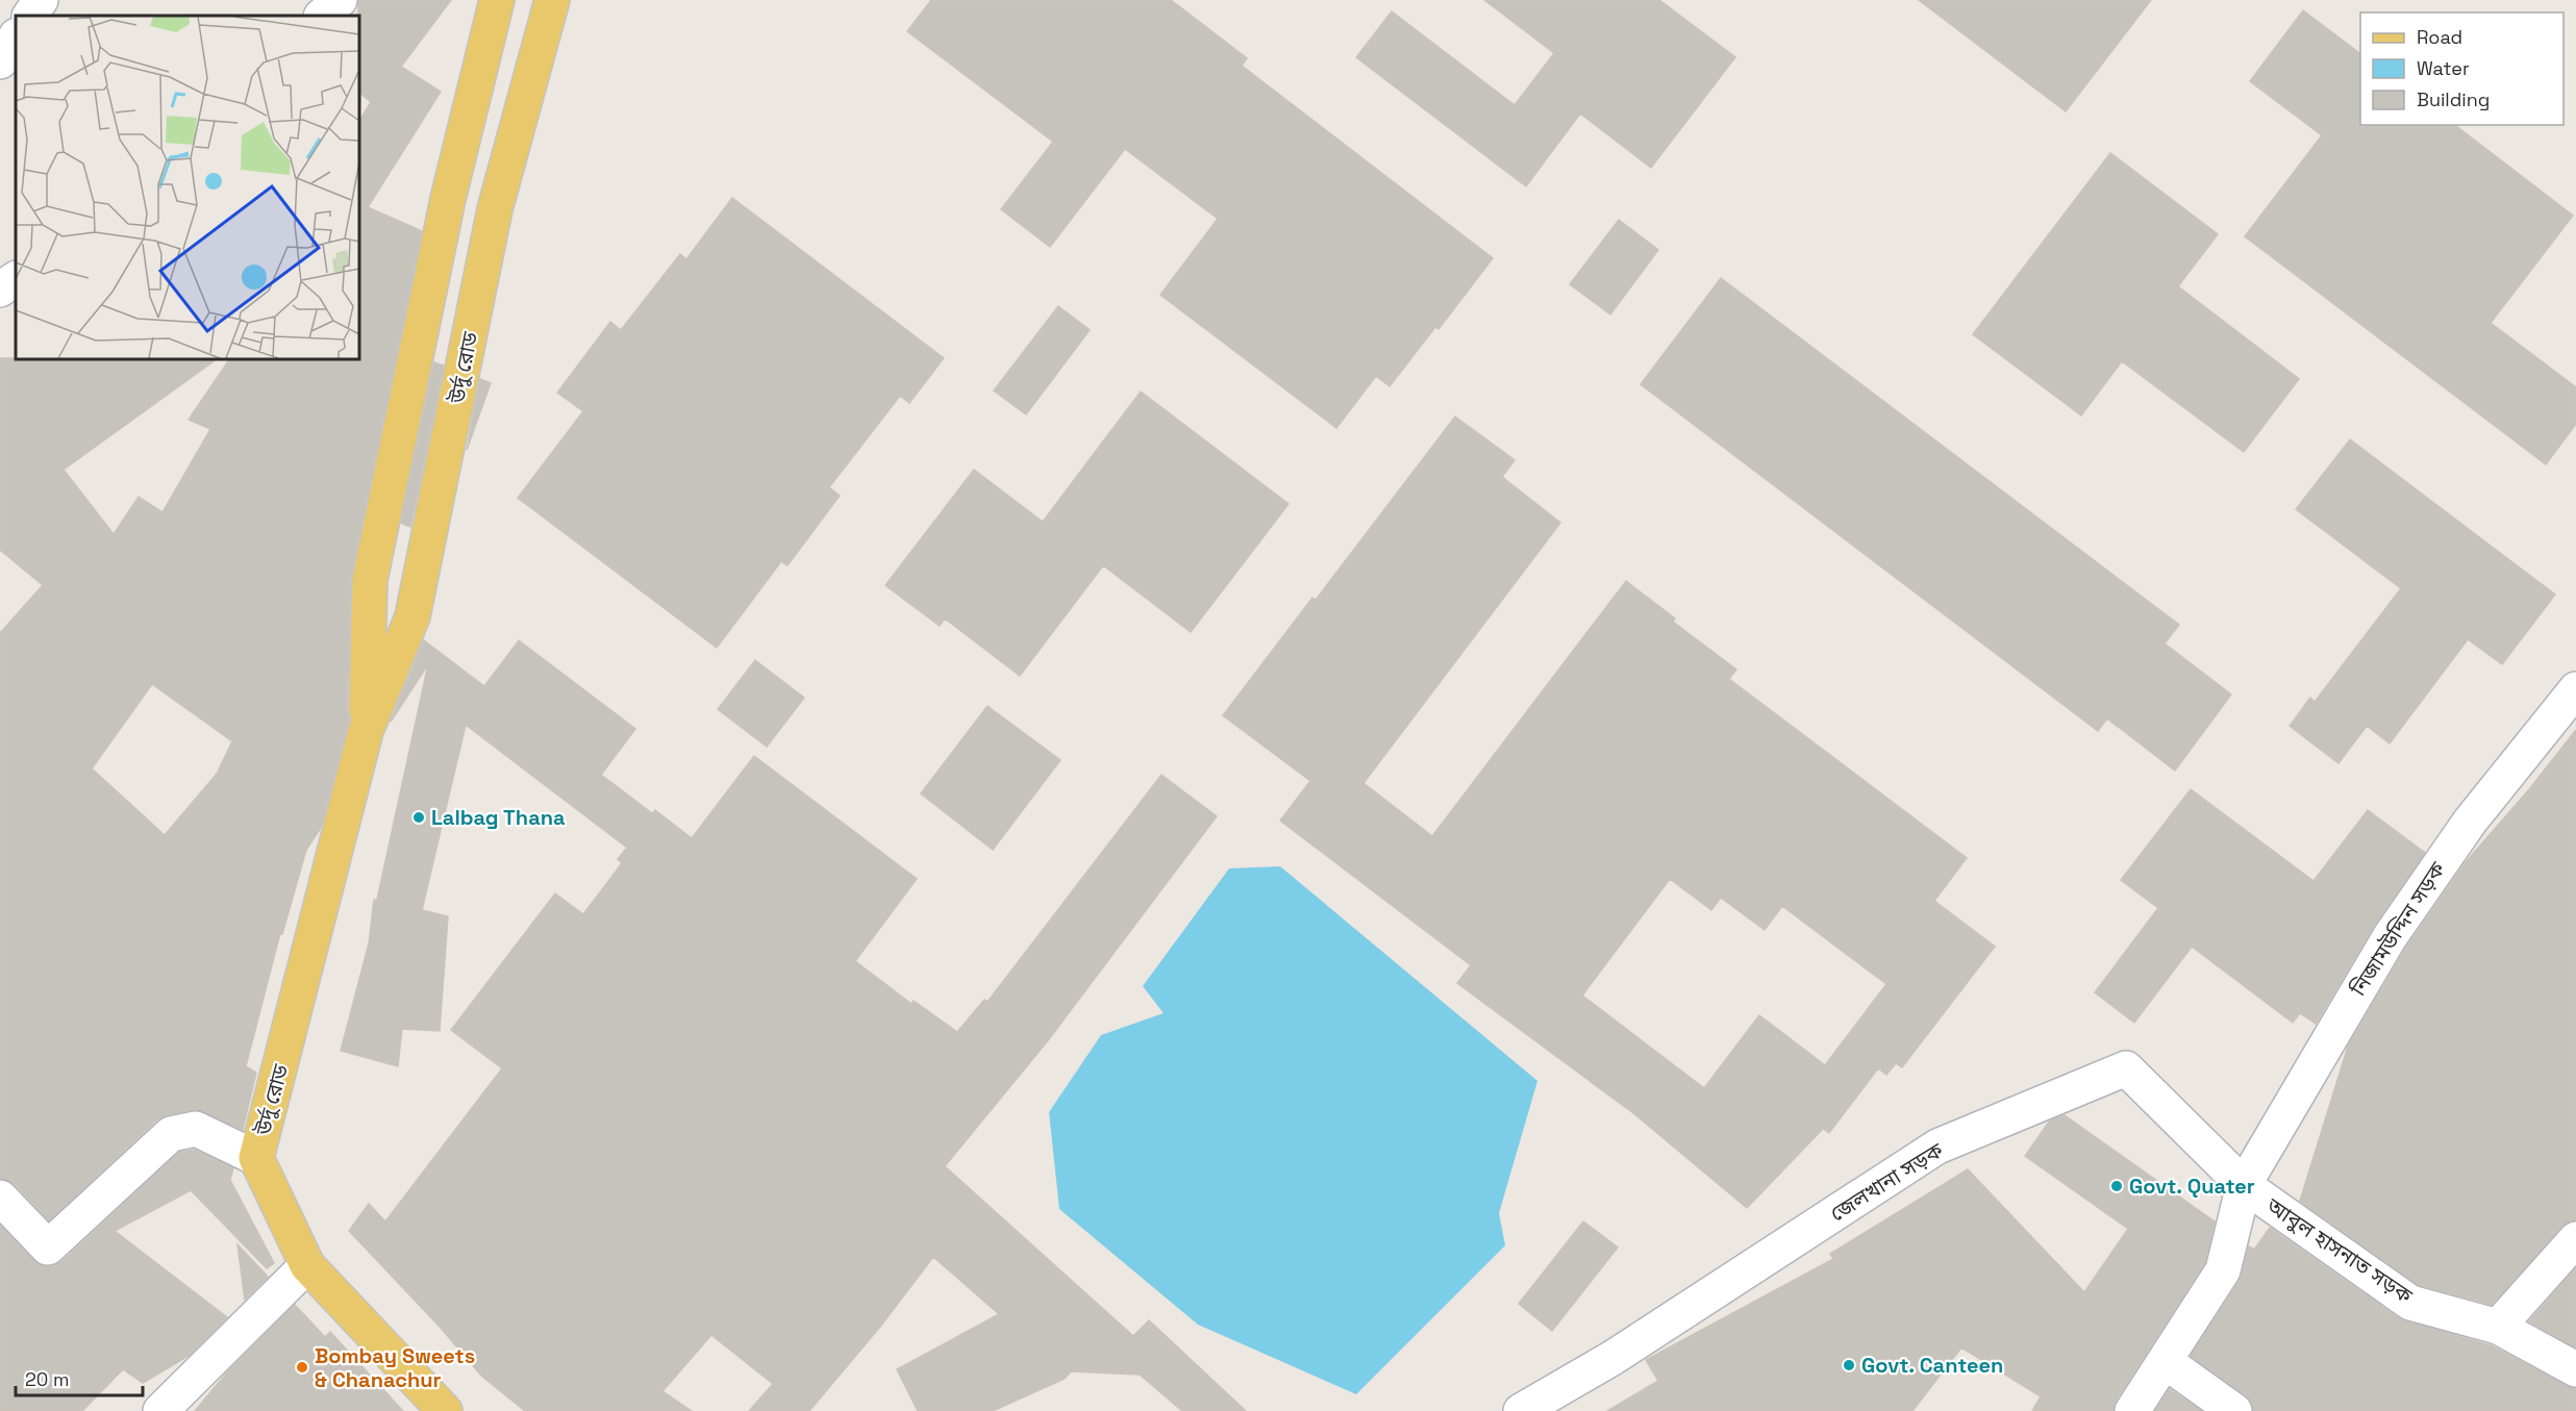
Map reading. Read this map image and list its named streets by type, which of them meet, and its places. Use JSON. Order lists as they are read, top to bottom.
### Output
{
  "streets": {
    "main road": ["উর্দু রোড"],
    "street": ["নিজামউদ্দিন সড়ক", "জেলখানা সড়ক", "আবুল হাসনাত সড়ক"]
  },
  "crossings": [
    ["নিজামউদ্দিন সড়ক", "জেলখানা সড়ক"],
    ["নিজামউদ্দিন সড়ক", "আবুল হাসনাত সড়ক"],
    ["জেলখানা সড়ক", "আবুল হাসনাত সড়ক"]
  ],
  "places": [
    "Lalbag Thana",
    "Govt. Quater",
    "Govt. Canteen",
    "Bombay Sweets & Chanachur"
  ],
  "legend": ["Road", "Water", "Building"],
  "scale_bar": "20 m"
}
